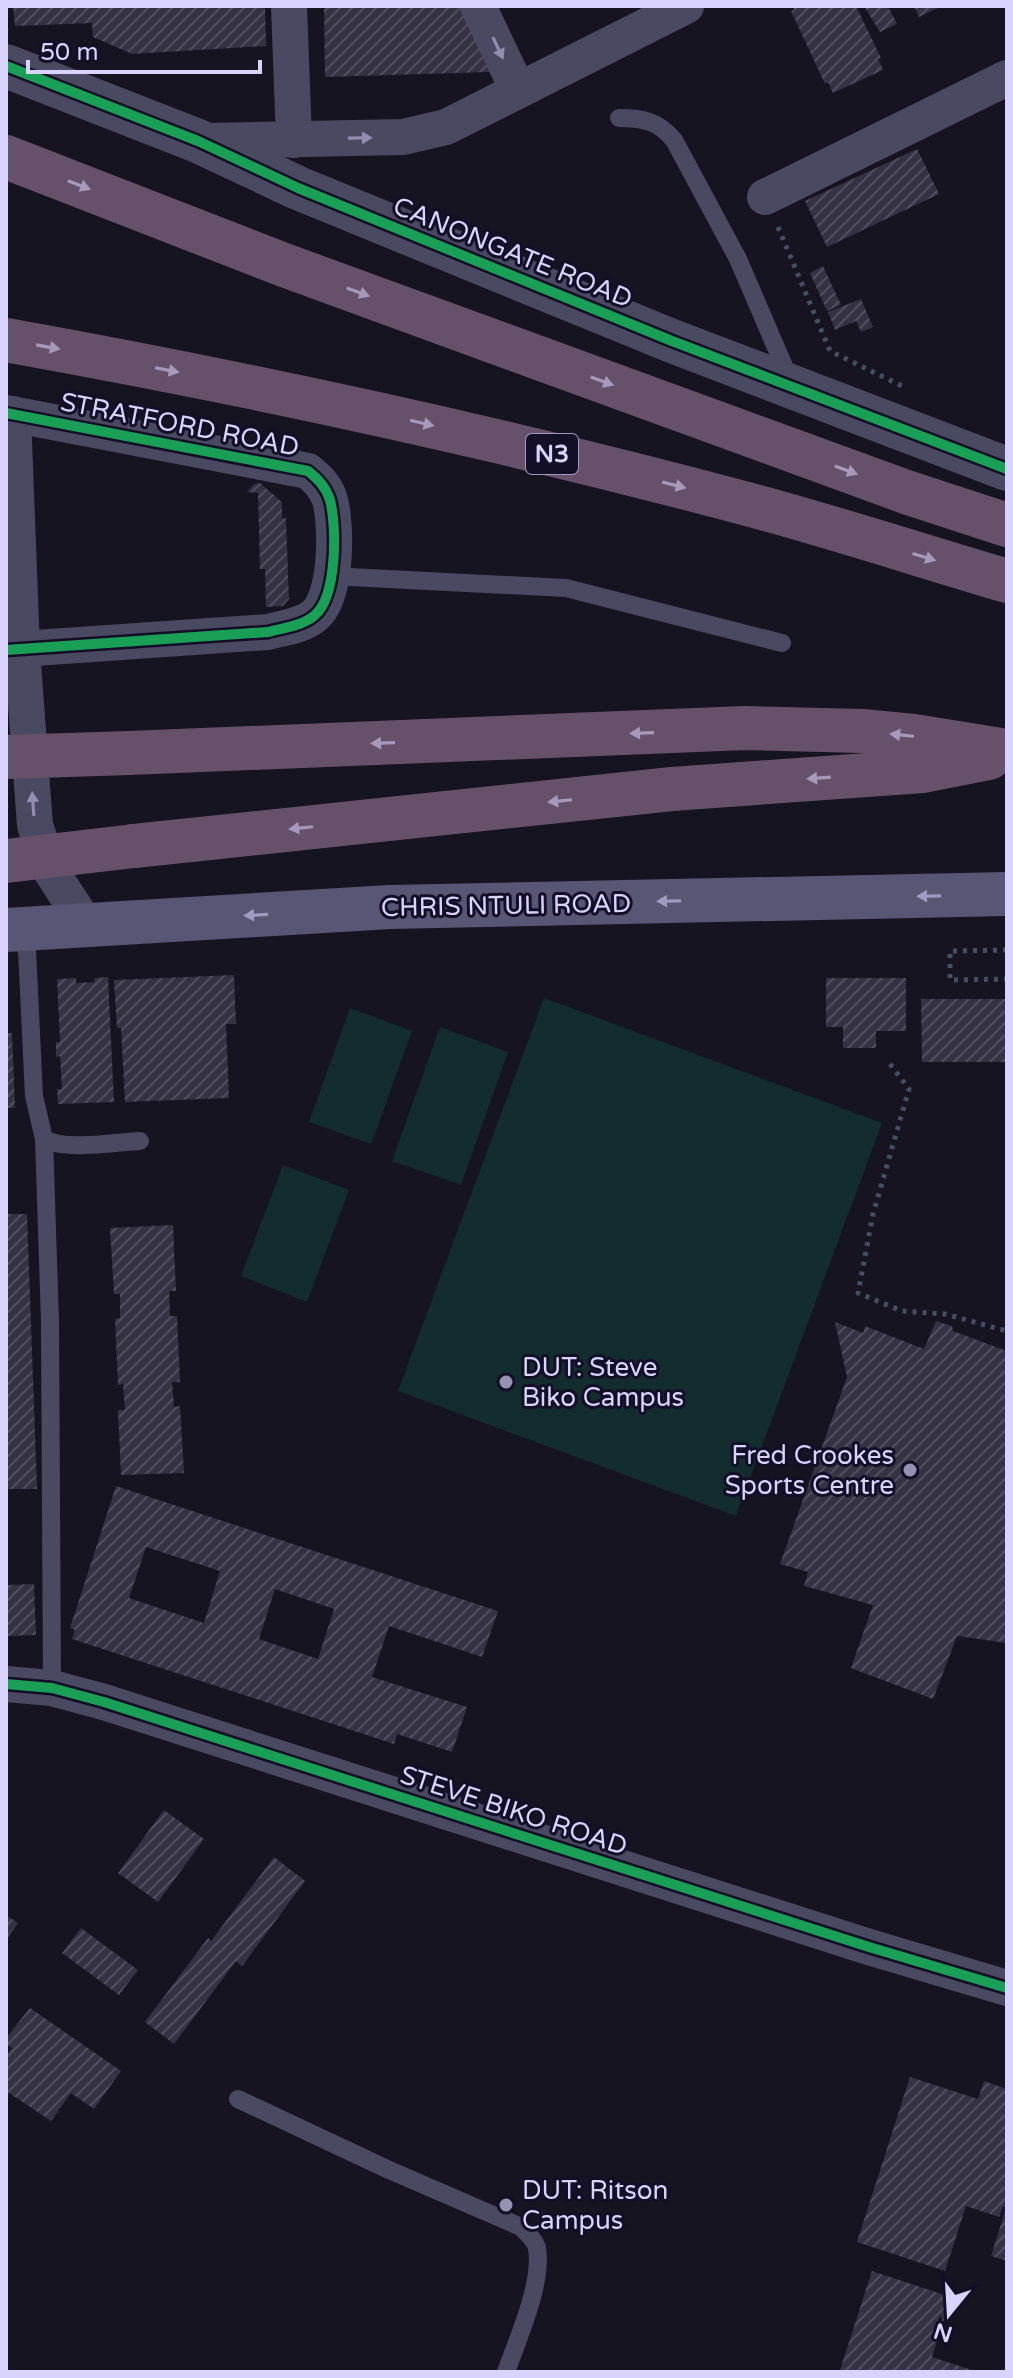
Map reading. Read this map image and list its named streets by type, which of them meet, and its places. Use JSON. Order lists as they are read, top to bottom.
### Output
{
  "streets": {
    "highway": ["N3"],
    "main road": ["CHRIS NTULI ROAD"],
    "street": ["CANONGATE ROAD", "STRATFORD ROAD", "STEVE BIKO ROAD"]
  },
  "one_way": ["CHRIS NTULI ROAD"],
  "places": ["DUT: Steve Biko Campus", "Fred Crookes Sports Centre", "DUT: Ritson Campus"],
  "scale_bar": "50 m",
  "north": "bottom"
}
